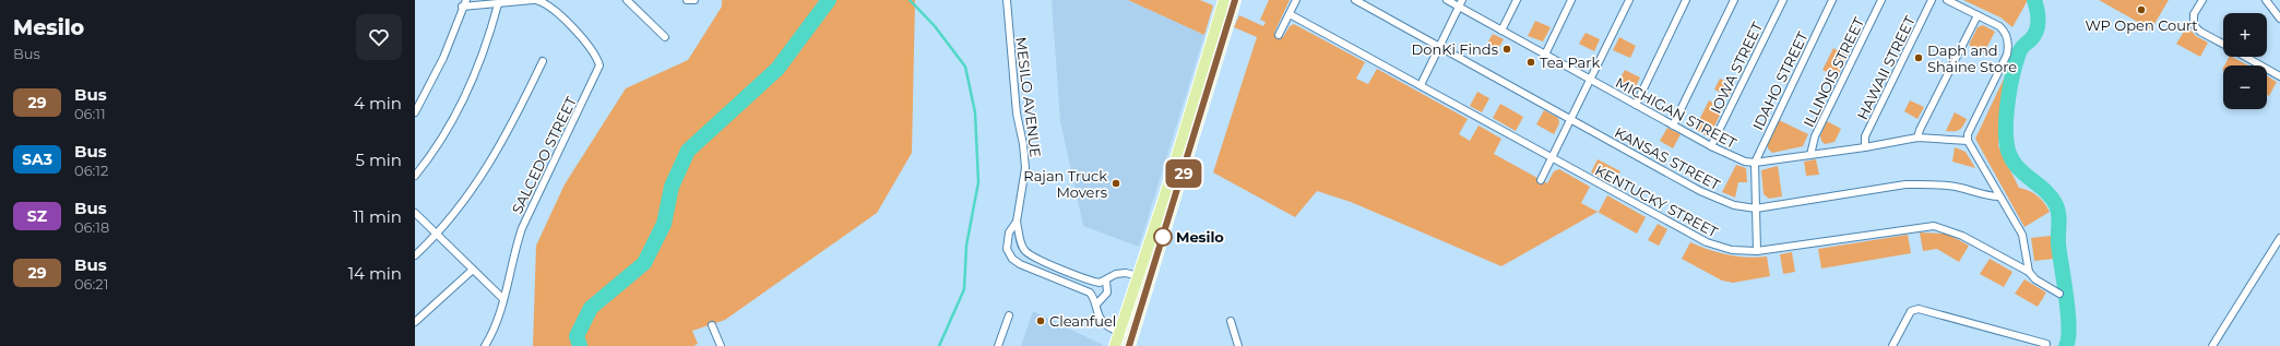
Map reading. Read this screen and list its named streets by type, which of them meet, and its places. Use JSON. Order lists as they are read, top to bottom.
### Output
{
  "streets": {
    "street": [
      "IOWA STREET",
      "HAWAII STREET",
      "ILLINOIS STREET",
      "IDAHO STREET",
      "MESILO AVENUE",
      "MICHIGAN STREET",
      "SALCEDO STREET",
      "KANSAS STREET",
      "KENTUCKY STREET"
    ]
  },
  "crossings": [
    ["IOWA STREET", "MICHIGAN STREET"],
    ["HAWAII STREET", "MICHIGAN STREET"],
    ["ILLINOIS STREET", "MICHIGAN STREET"],
    ["IDAHO STREET", "MICHIGAN STREET"],
    ["IDAHO STREET", "KANSAS STREET"],
    ["IDAHO STREET", "KENTUCKY STREET"]
  ],
  "places": [
    "WP Open Court",
    "DonKi Finds",
    "Daph and Shaine Store",
    "Tea Park",
    "Rajan Truck Movers",
    "Mesilo",
    "Cleanfuel"
  ],
  "lines": ["bus line 29"],
  "page": {
    "heading": ["Mesilo", "Bus"],
    "on_map": "29",
    "map_buttons": ["+", "−"],
    "list": [
      {
        "mark": "29",
        "name": "Bus",
        "note": "06:11",
        "value": "4 min"
      },
      {
        "mark": "SA3",
        "name": "Bus",
        "note": "06:12",
        "value": "5 min"
      },
      {
        "mark": "SZ",
        "name": "Bus",
        "note": "06:18",
        "value": "11 min"
      },
      {
        "mark": "29",
        "name": "Bus",
        "note": "06:21",
        "value": "14 min"
      }
    ]
  }
}
